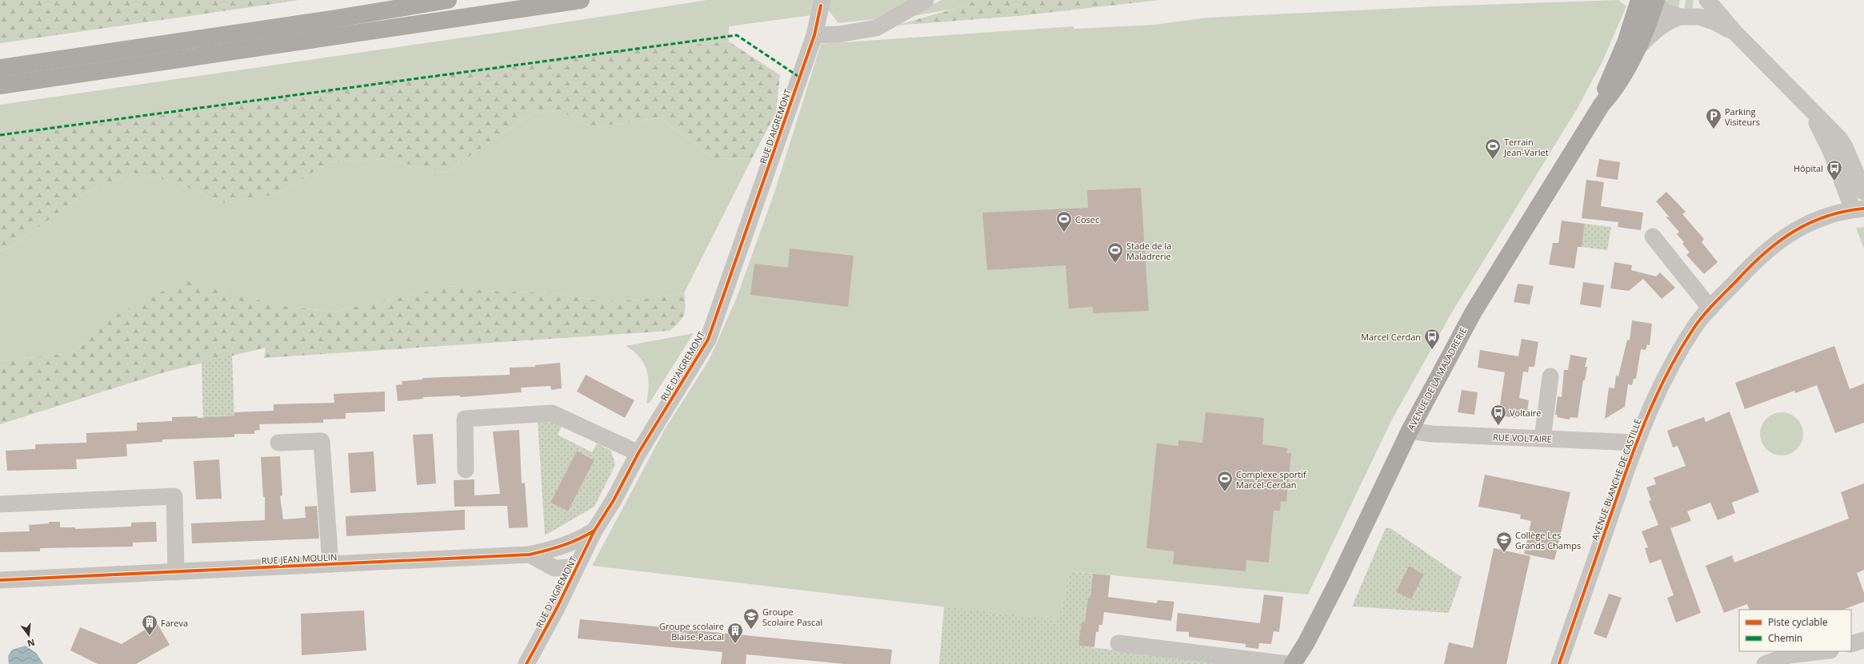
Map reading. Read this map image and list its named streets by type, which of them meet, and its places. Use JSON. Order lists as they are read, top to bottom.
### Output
{
  "streets": {
    "main road": ["AVENUE DE LA MALADRERIE"],
    "street": [
      "RUE D'AIGREMONT",
      "RUE VOLTAIRE",
      "AVENUE BLANCHE DE CASTILLE",
      "RUE JEAN MOULIN"
    ]
  },
  "crossings": [
    ["RUE D'AIGREMONT", "RUE JEAN MOULIN"],
    ["AVENUE DE LA MALADRERIE", "RUE VOLTAIRE"],
    ["RUE VOLTAIRE", "AVENUE BLANCHE DE CASTILLE"]
  ],
  "places": {
    "parking": ["Parking Visiteurs"],
    "sports": [
      "Terrain Jean-Varlet",
      "Cosec",
      "Stade de la Maladrerie",
      "Complexe sportif Marcel-Cerdan"
    ],
    "bus stop": ["Hôpital", "Marcel Cerdan", "Voltaire"],
    "school or university": ["Collège Les Grands Champs", "Groupe Scolaire Pascal"],
    "building": ["Fareva", "Groupe scolaire Blaise-Pascal"]
  },
  "legend": ["Piste cyclable", "Chemin"],
  "north": "bottom"
}
